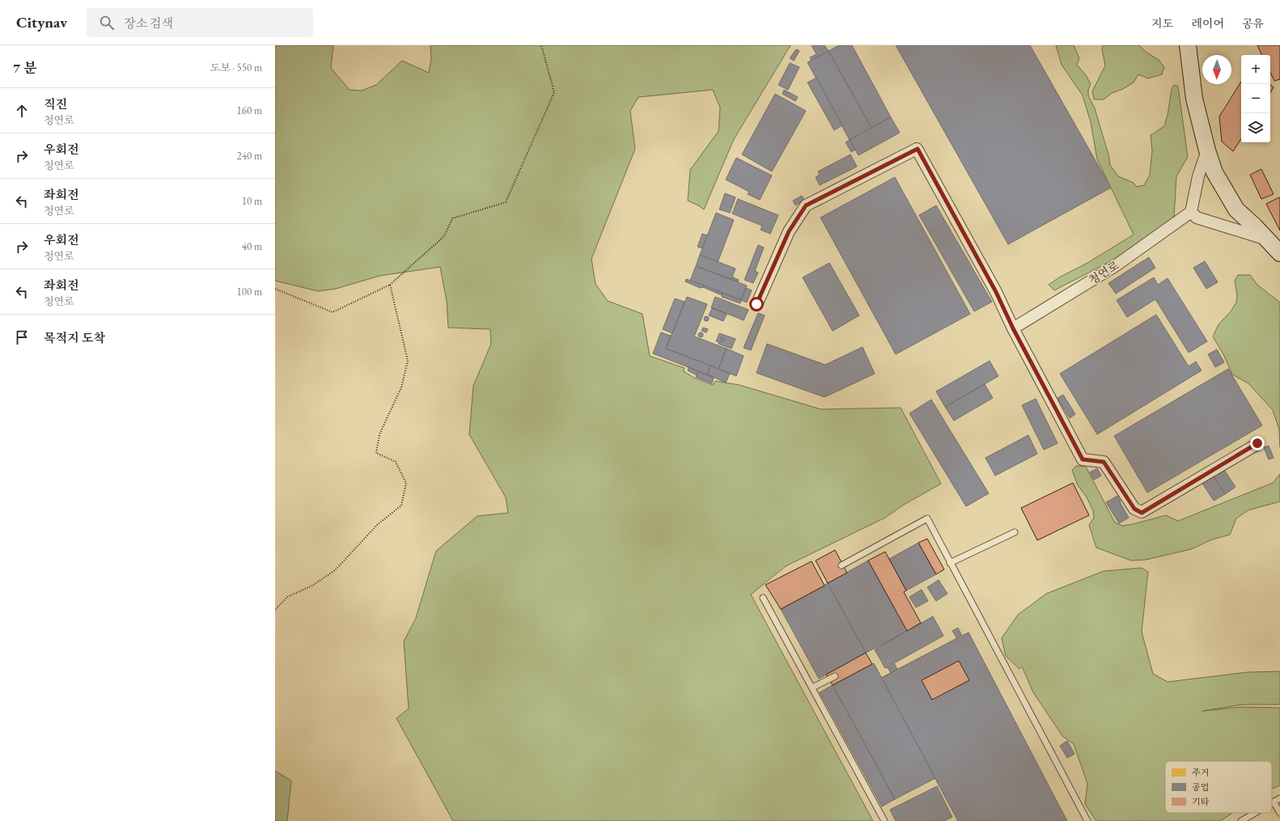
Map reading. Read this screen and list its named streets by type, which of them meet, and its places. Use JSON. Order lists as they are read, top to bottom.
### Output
{
  "streets": {
    "street": ["청연로"]
  },
  "legend": ["주거", "공업", "기타"],
  "north": "bottom",
  "page": {
    "header": "Citynav",
    "search": "장소 검색",
    "nav": ["지도", "레이어", "공유"],
    "heading": ["7 분", "도보 · 550 m"],
    "map_buttons": ["+", "−"],
    "list": [
      ["직진", "청연로", "160 m"],
      ["우회전", "청연로", "240 m"],
      ["좌회전", "청연로", "10 m"],
      ["우회전", "청연로", "40 m"],
      ["좌회전", "청연로", "100 m"],
      "목적지 도착"
    ]
  }
}
